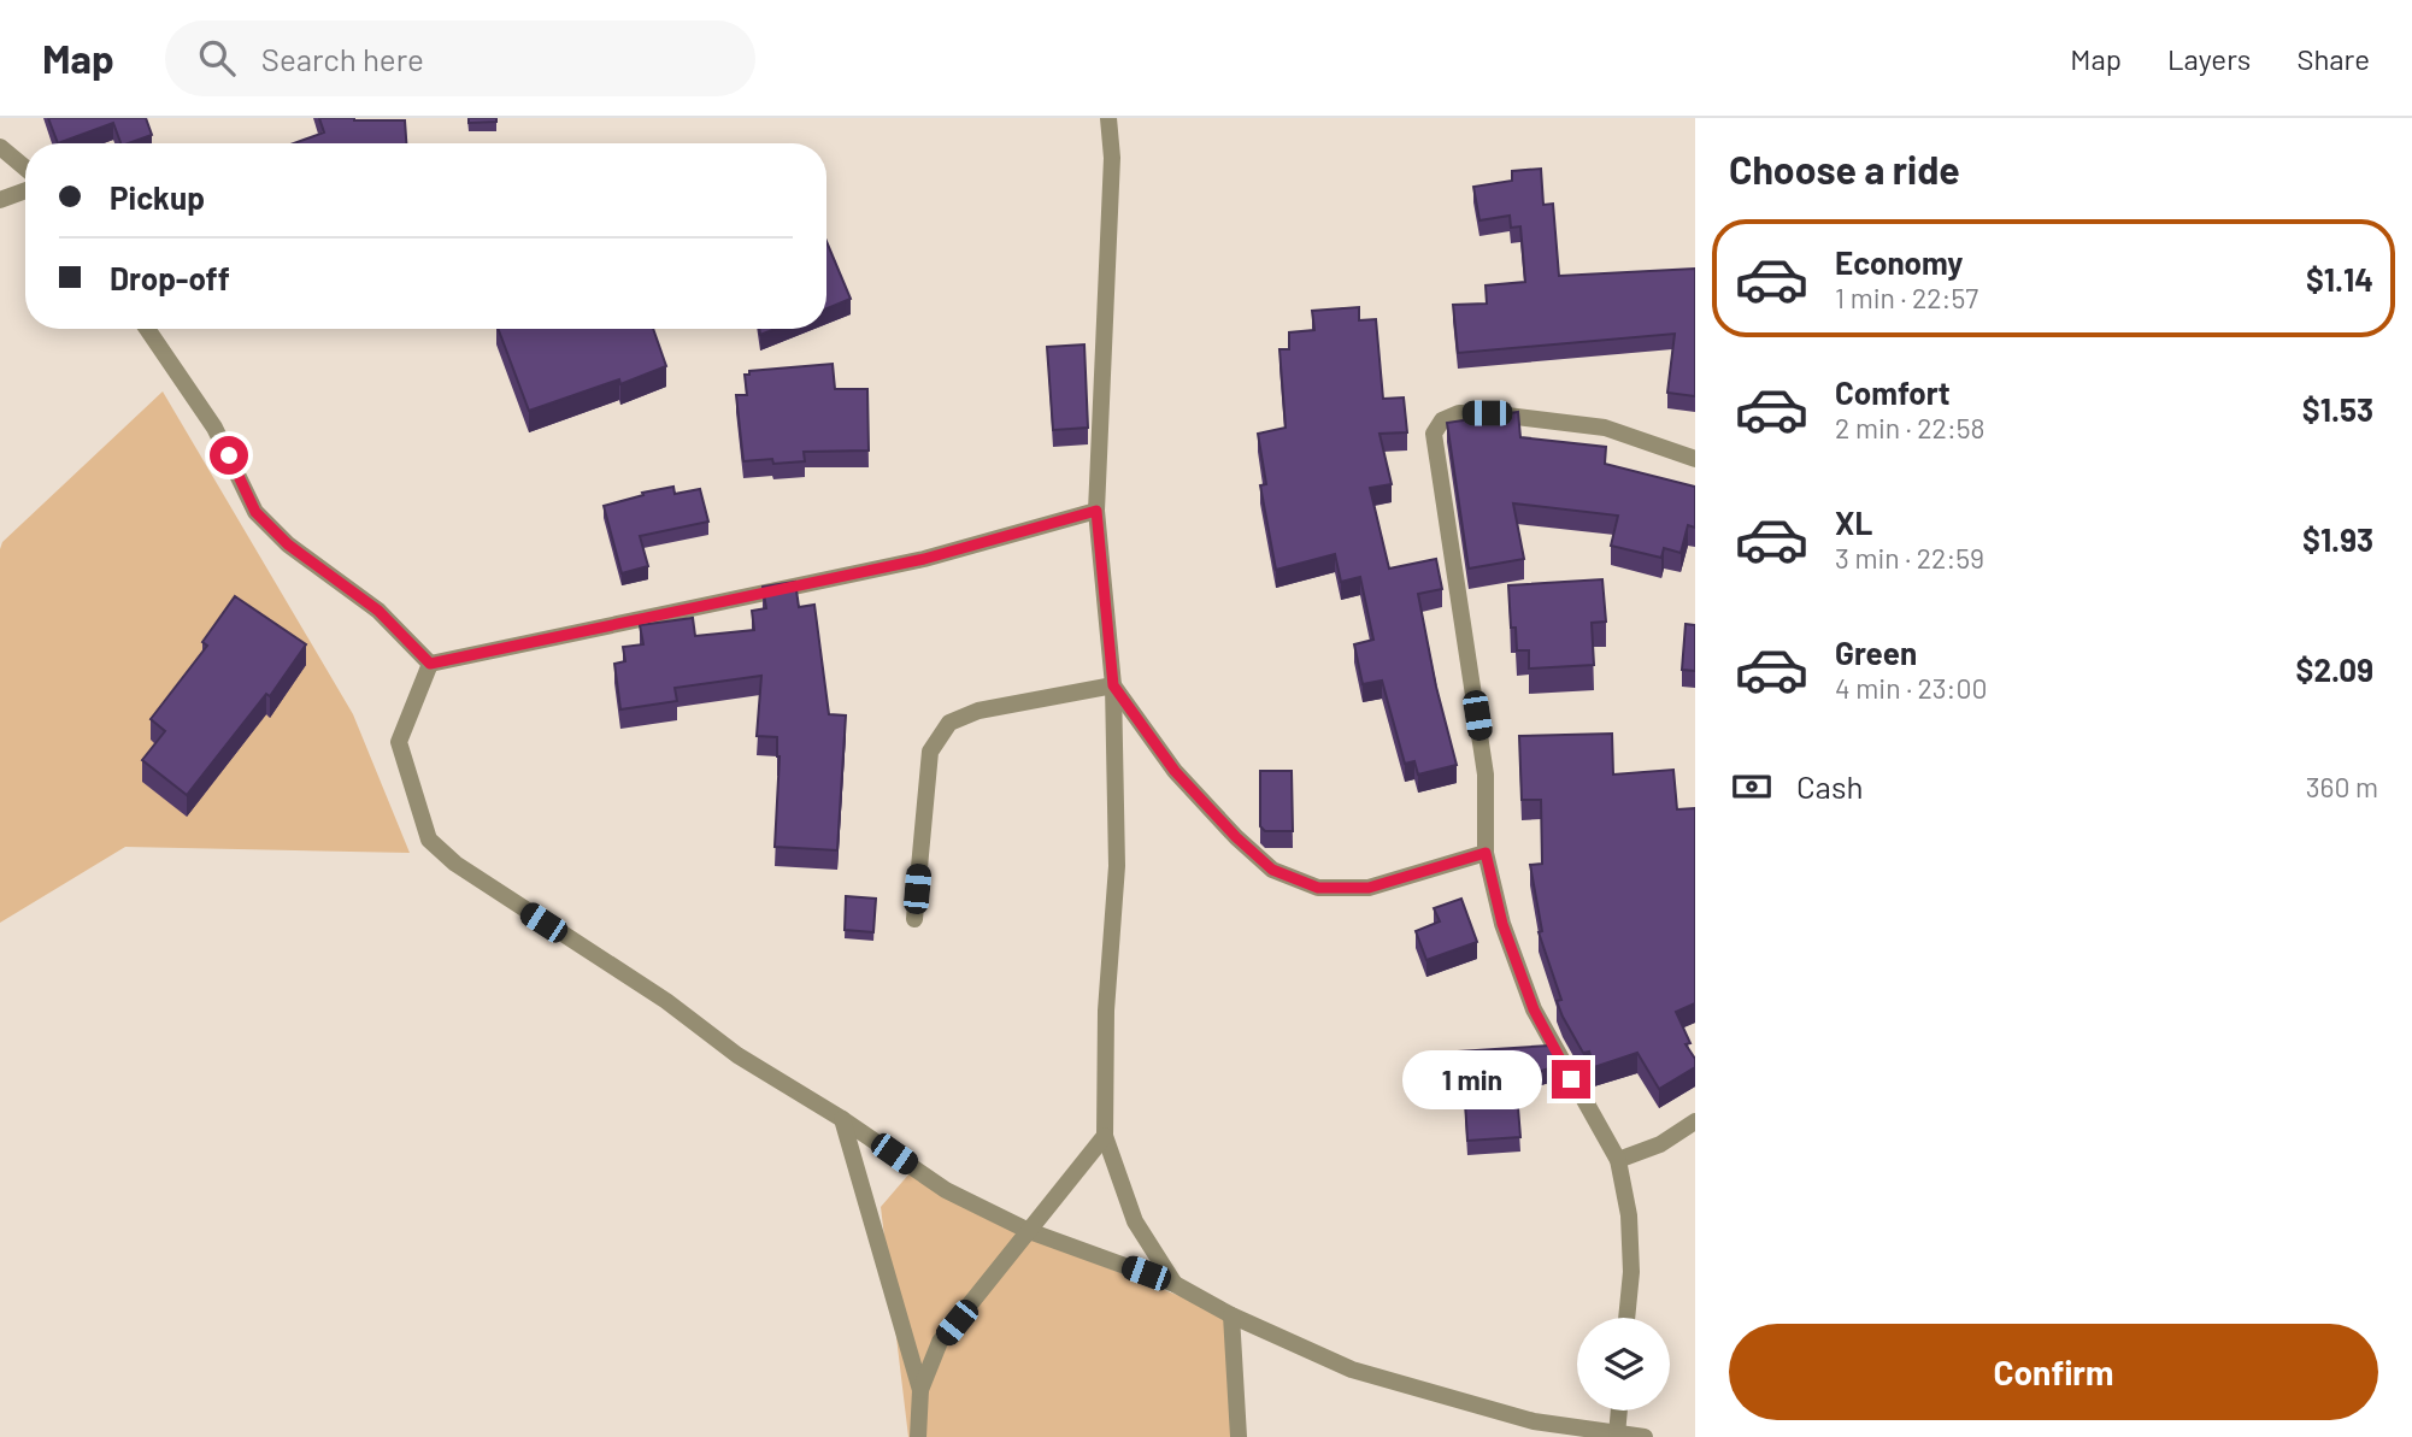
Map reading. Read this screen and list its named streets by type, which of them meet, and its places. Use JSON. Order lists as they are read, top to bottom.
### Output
{
  "page": {
    "header": "Map",
    "search": "Search here",
    "nav": ["Map", "Layers", "Share"],
    "heading": "Choose a ride",
    "banner": ["Pickup", "Drop-off"],
    "list": [
      {
        "name": "Economy",
        "note": "1 min · 22:57",
        "value": "$1.14"
      },
      {
        "name": "Comfort",
        "note": "2 min · 22:58",
        "value": "$1.53"
      },
      {
        "name": "XL",
        "note": "3 min · 22:59",
        "value": "$1.93"
      },
      {
        "name": "Green",
        "note": "4 min · 23:00",
        "value": "$2.09"
      }
    ],
    "pay": ["Cash", "360 m"],
    "bubble": "1 min",
    "buttons": "Confirm"
  }
}
